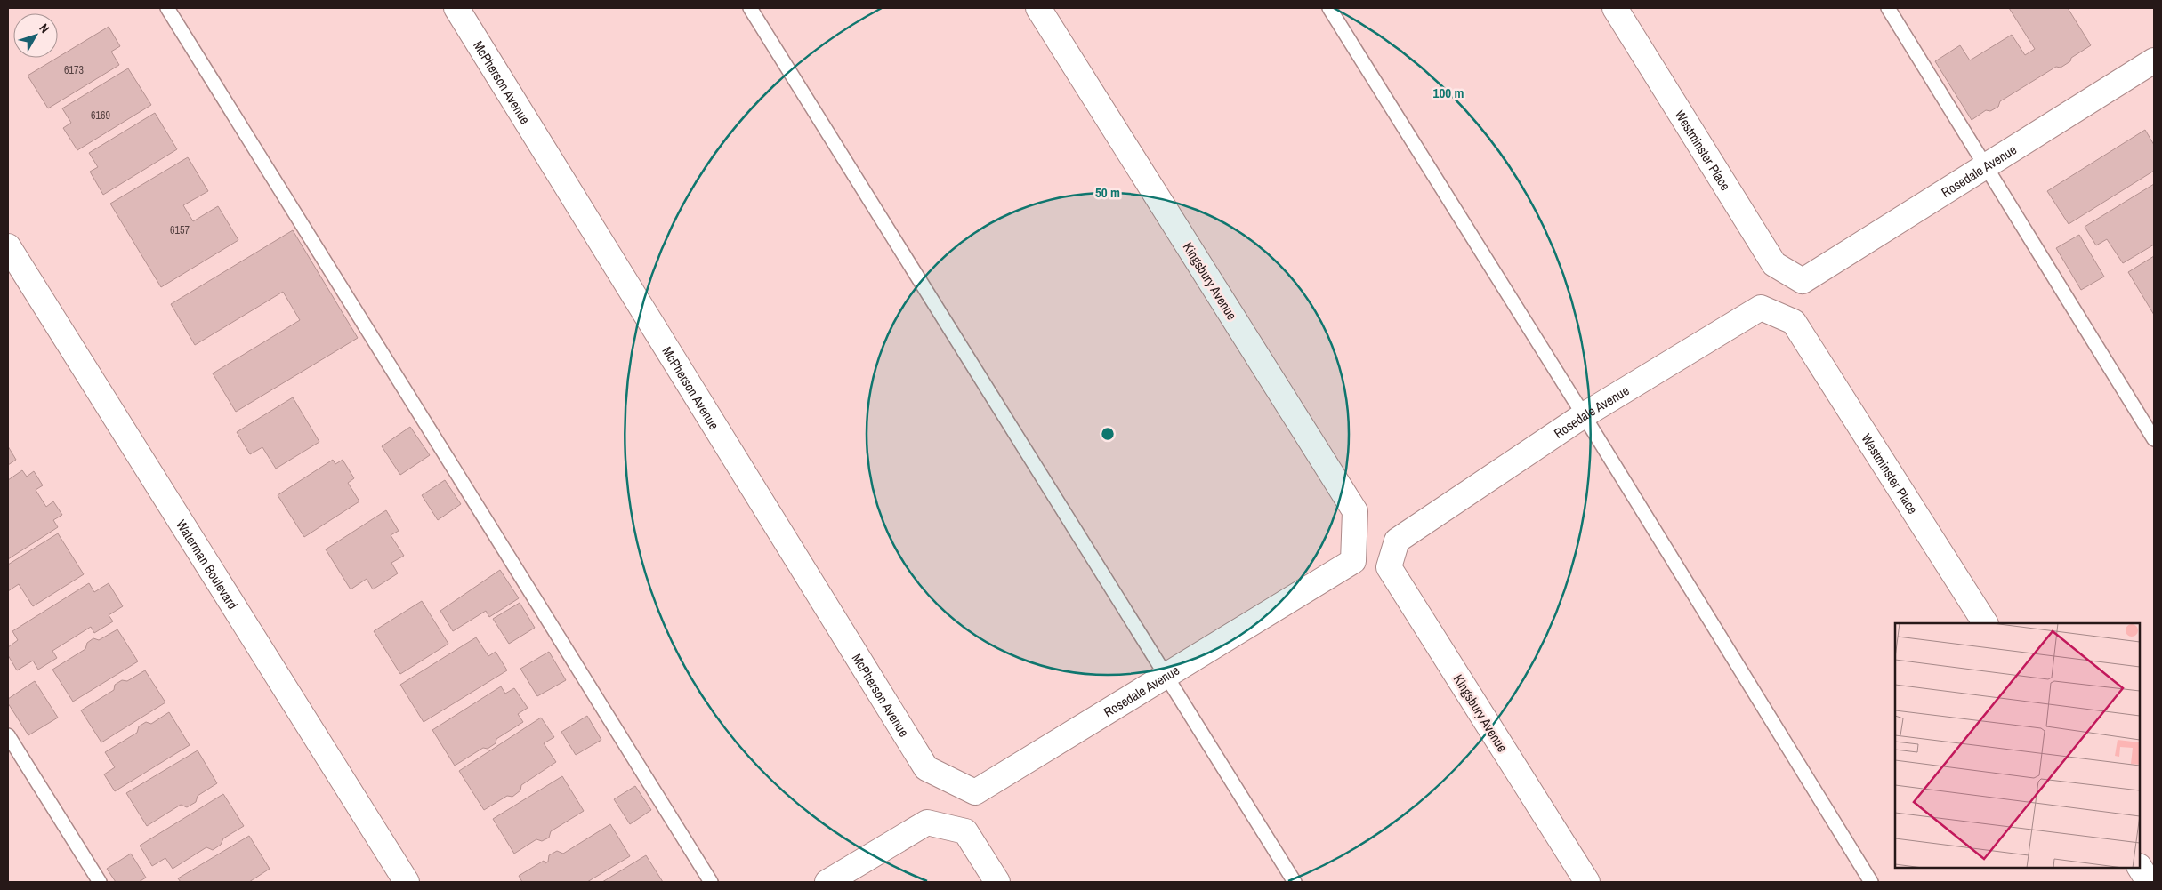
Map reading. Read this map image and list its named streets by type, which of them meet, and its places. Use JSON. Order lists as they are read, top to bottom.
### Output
{
  "streets": {
    "street": [
      "McPherson Avenue",
      "Westminster Place",
      "Rosedale Avenue",
      "Kingsbury Avenue",
      "Waterman Boulevard"
    ]
  },
  "crossings": [
    ["McPherson Avenue", "Rosedale Avenue"],
    ["Westminster Place", "Rosedale Avenue"],
    ["Rosedale Avenue", "Kingsbury Avenue"]
  ],
  "house_numbers": ["6173", "6169", "6157"],
  "north": "top right",
  "rings": ["100 m", "50 m"]
}
